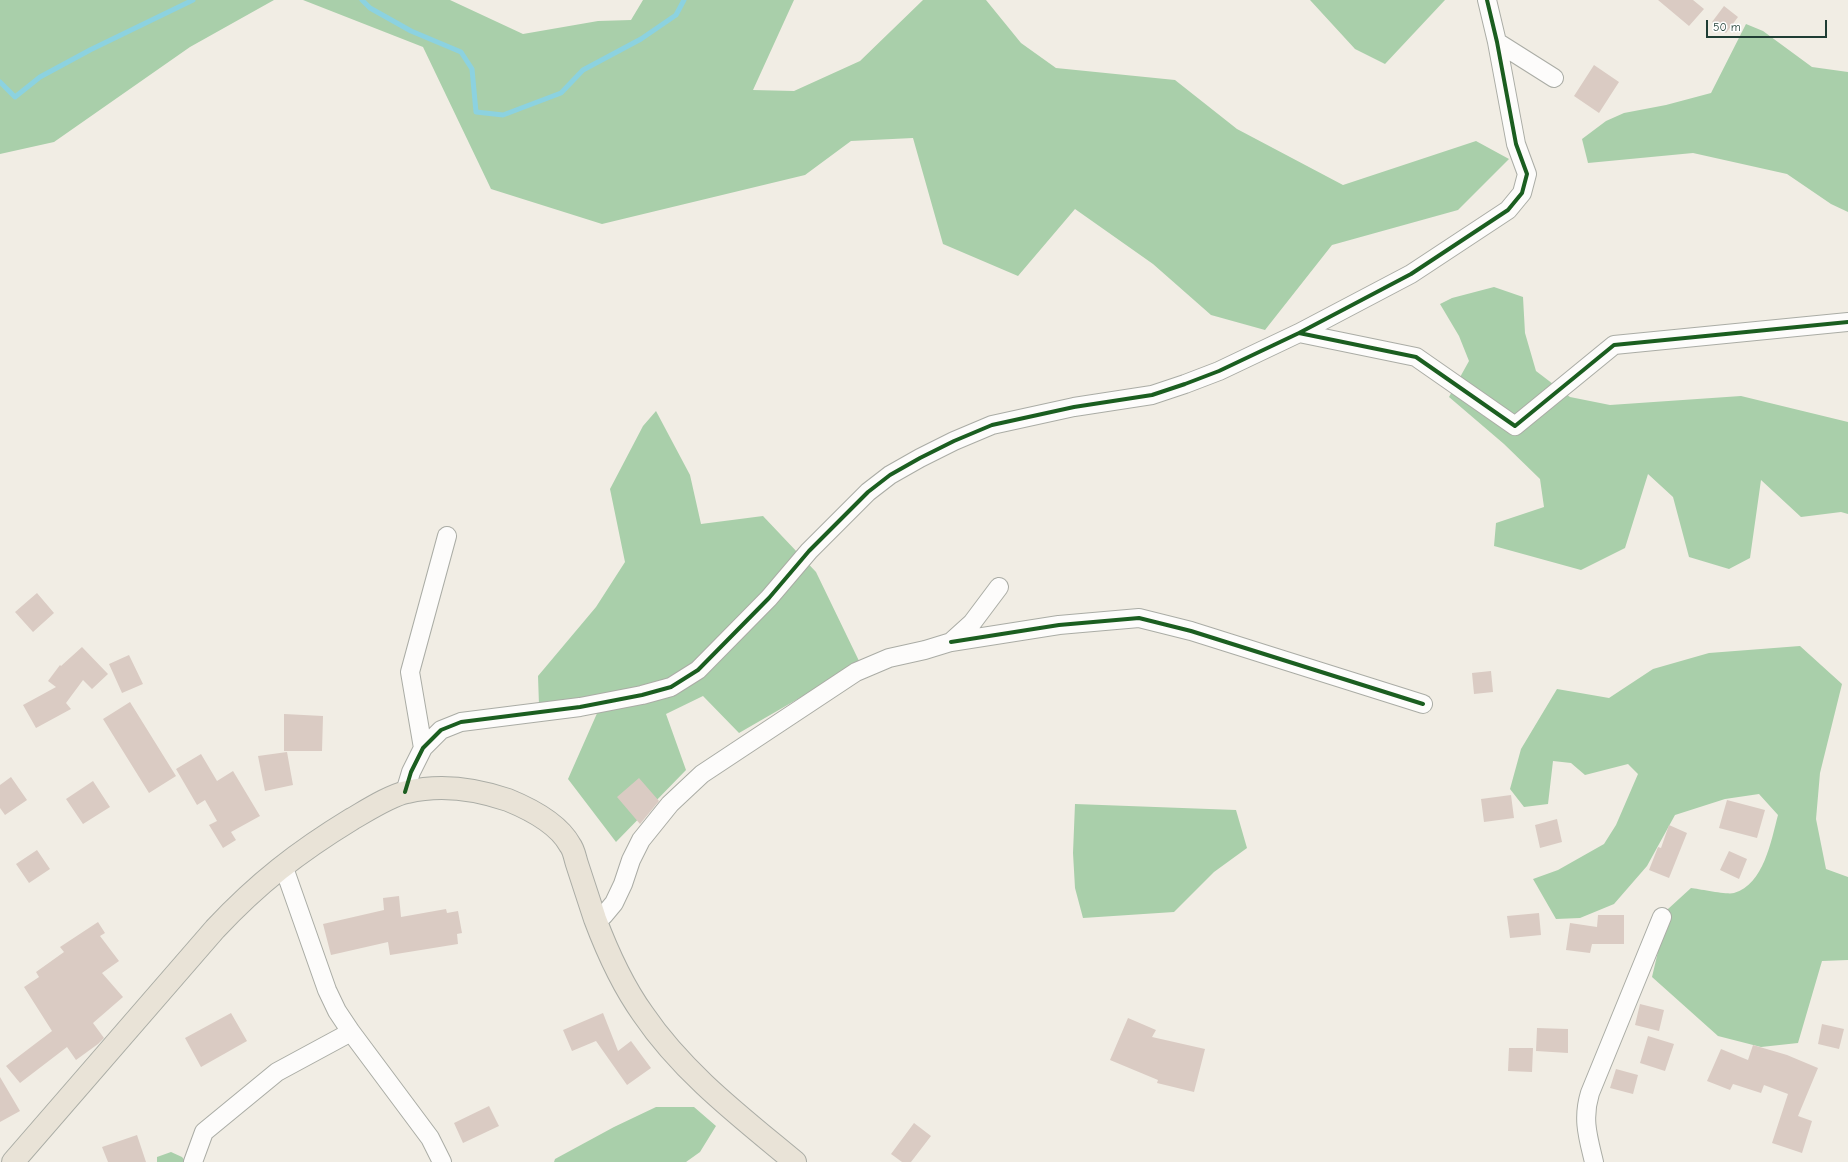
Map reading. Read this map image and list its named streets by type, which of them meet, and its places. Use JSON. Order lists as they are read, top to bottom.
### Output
{
  "scale_bar": "50 m"
}
